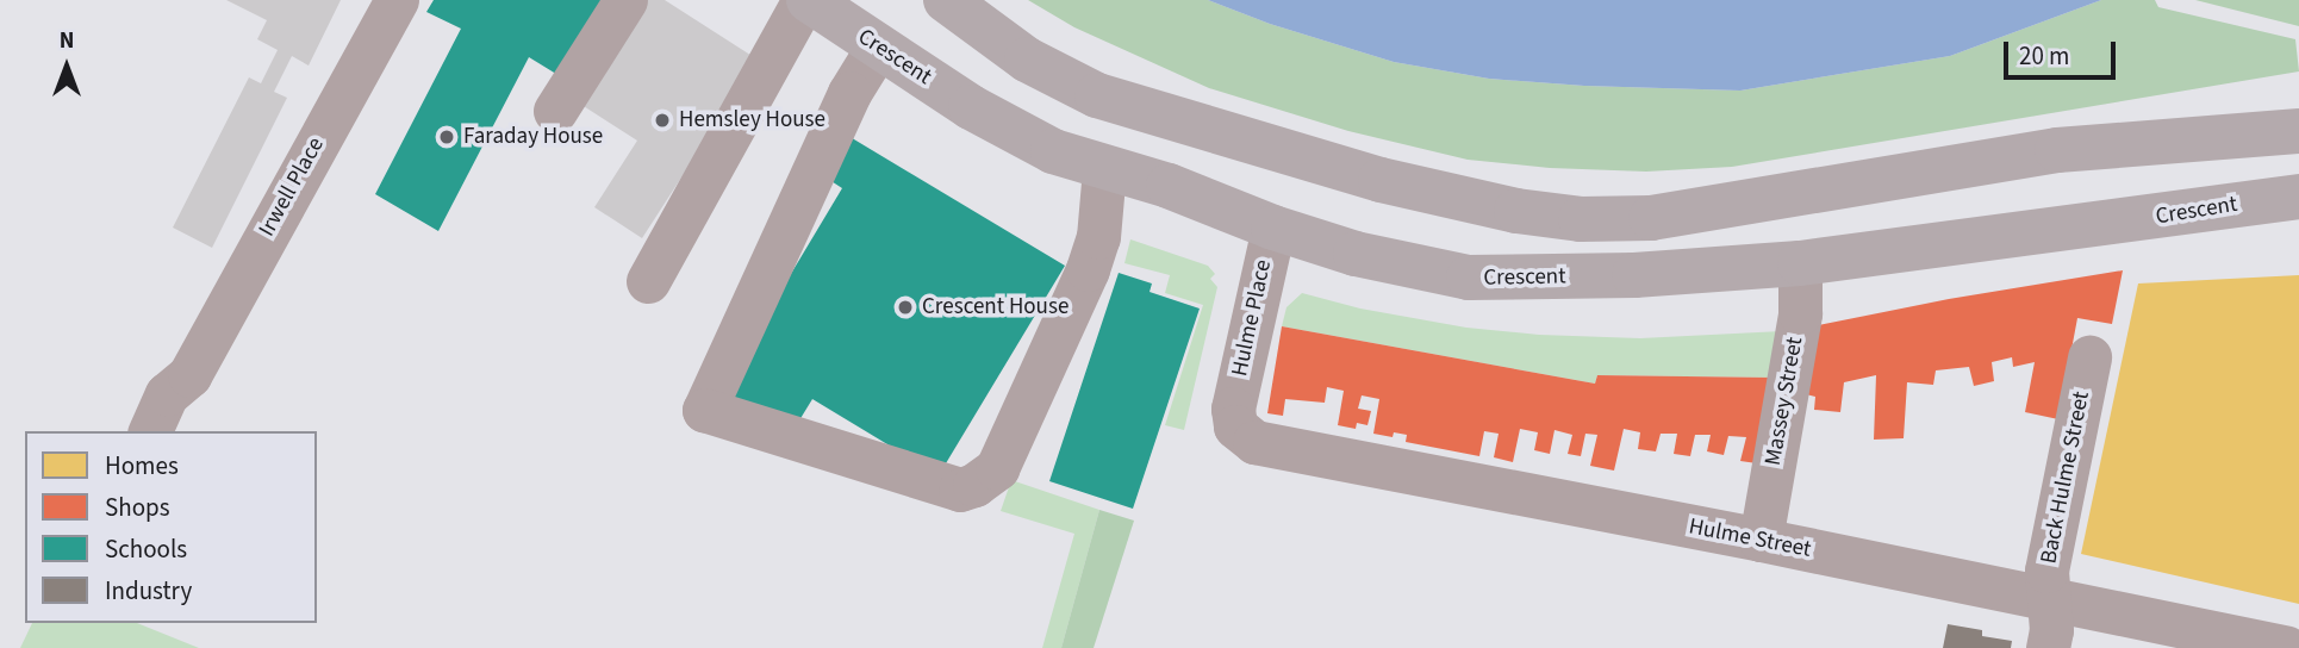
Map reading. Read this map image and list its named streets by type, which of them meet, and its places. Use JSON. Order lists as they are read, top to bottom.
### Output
{
  "streets": {
    "highway": ["Crescent"],
    "street": [
      "Irwell Place",
      "Hulme Place",
      "Massey Street",
      "Back Hulme Street",
      "Hulme Street"
    ]
  },
  "crossings": [
    ["Crescent", "Hulme Place"],
    ["Crescent", "Massey Street"],
    ["Hulme Place", "Hulme Street"],
    ["Massey Street", "Hulme Street"],
    ["Back Hulme Street", "Hulme Street"]
  ],
  "places": ["Hemsley House", "Faraday House", "Crescent House"],
  "legend": [
    "Homes",
    "Shops",
    "Schools",
    "Industry"
  ],
  "scale_bar": "20 m",
  "north": "top"
}
